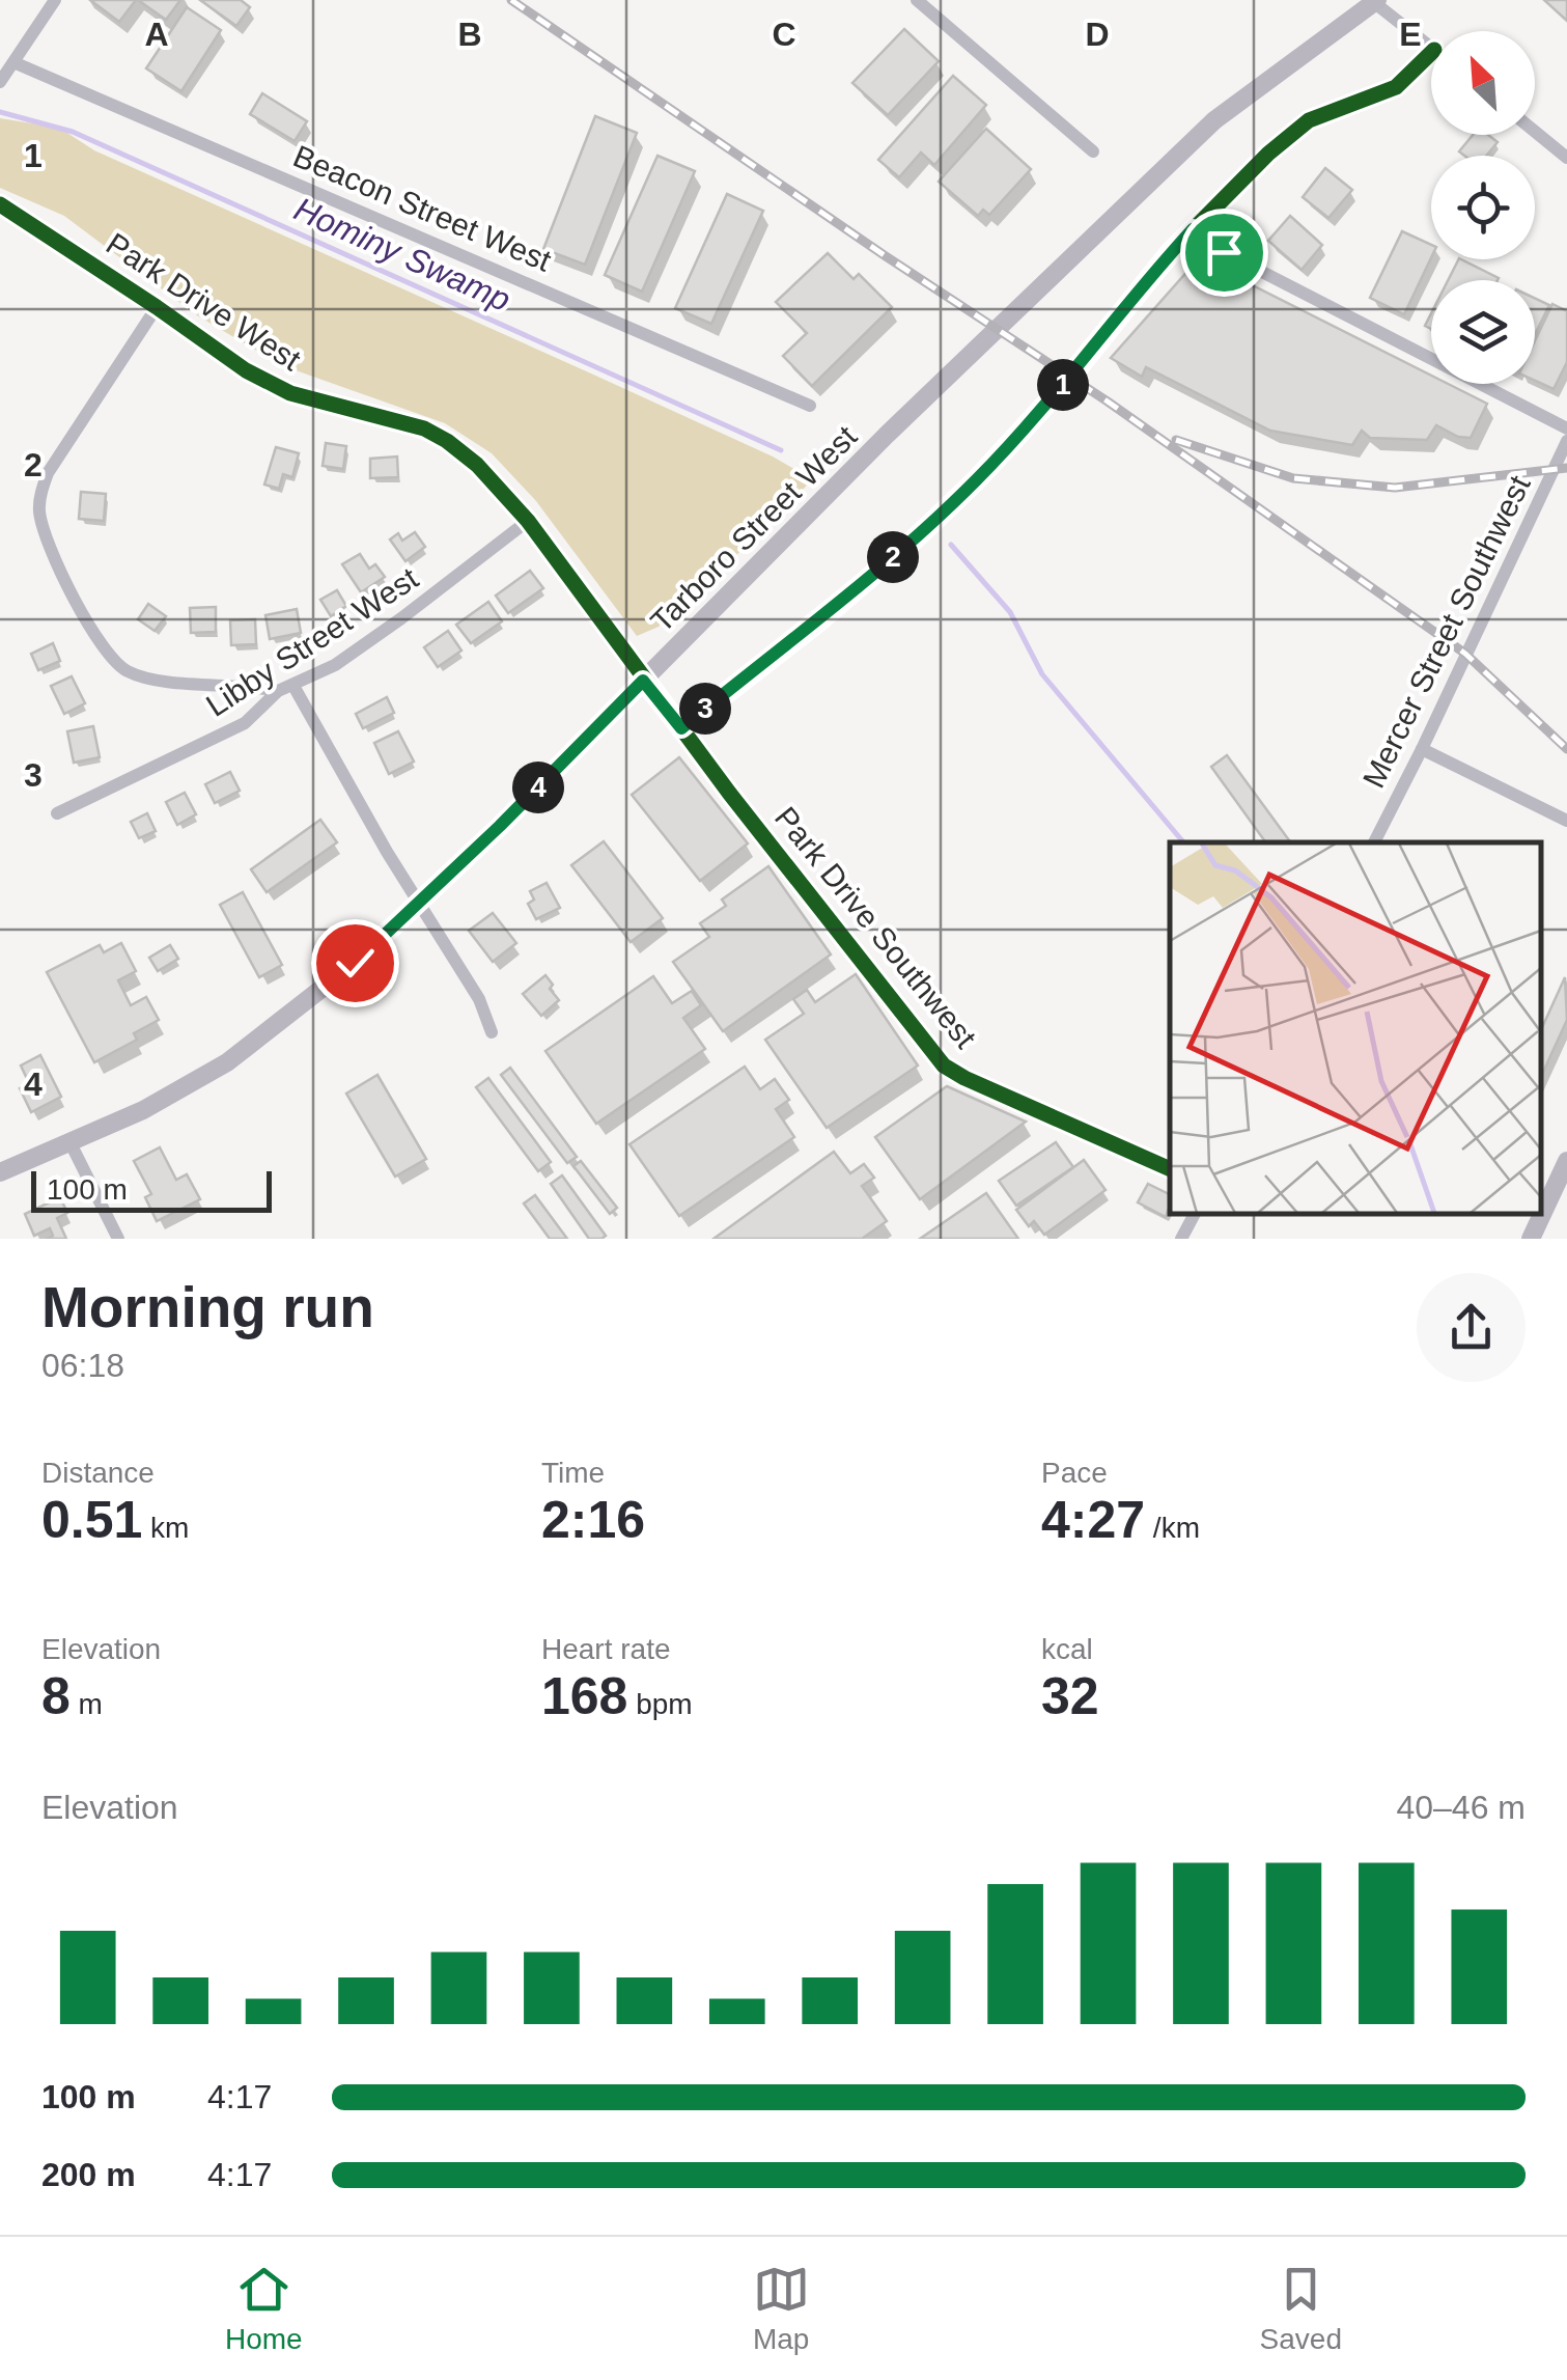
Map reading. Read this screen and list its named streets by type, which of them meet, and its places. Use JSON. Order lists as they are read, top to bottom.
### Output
{
  "streets": {
    "main road": ["Tarboro Street West"],
    "street": [
      "Beacon Street West",
      "Park Drive West",
      "Mercer Street Southwest",
      "Libby Street West",
      "Park Drive Southwest"
    ]
  },
  "crossings": [
    ["Park Drive West", "Tarboro Street West"],
    ["Park Drive West", "Libby Street West"],
    ["Park Drive West", "Park Drive Southwest"],
    ["Tarboro Street West", "Park Drive Southwest"]
  ],
  "water": ["Hominy Swamp"],
  "scale_bar": "100 m",
  "north": "top left",
  "page": {
    "pins": [
      "1",
      "2",
      "3",
      "4"
    ],
    "scale": "100 m",
    "heading": ["Morning run", "06:18"],
    "stats": [
      ["Distance", "0.51 km"],
      ["Time", "2:16"],
      ["Pace", "4:27 /km"],
      ["Elevation", "8 m"],
      ["Heart rate", "168 bpm"],
      ["kcal", "32"]
    ],
    "chart": ["Elevation", "40–46 m"],
    "list": [
      {
        "name": "100 m",
        "note": "4:17"
      },
      {
        "name": "200 m",
        "note": "4:17"
      }
    ],
    "tabs": ["Home", "Map", "Saved"]
  },
  "grid": {
    "columns": [
      "A",
      "B",
      "C",
      "D",
      "E"
    ],
    "rows": [
      "1",
      "2",
      "3",
      "4"
    ]
  }
}
